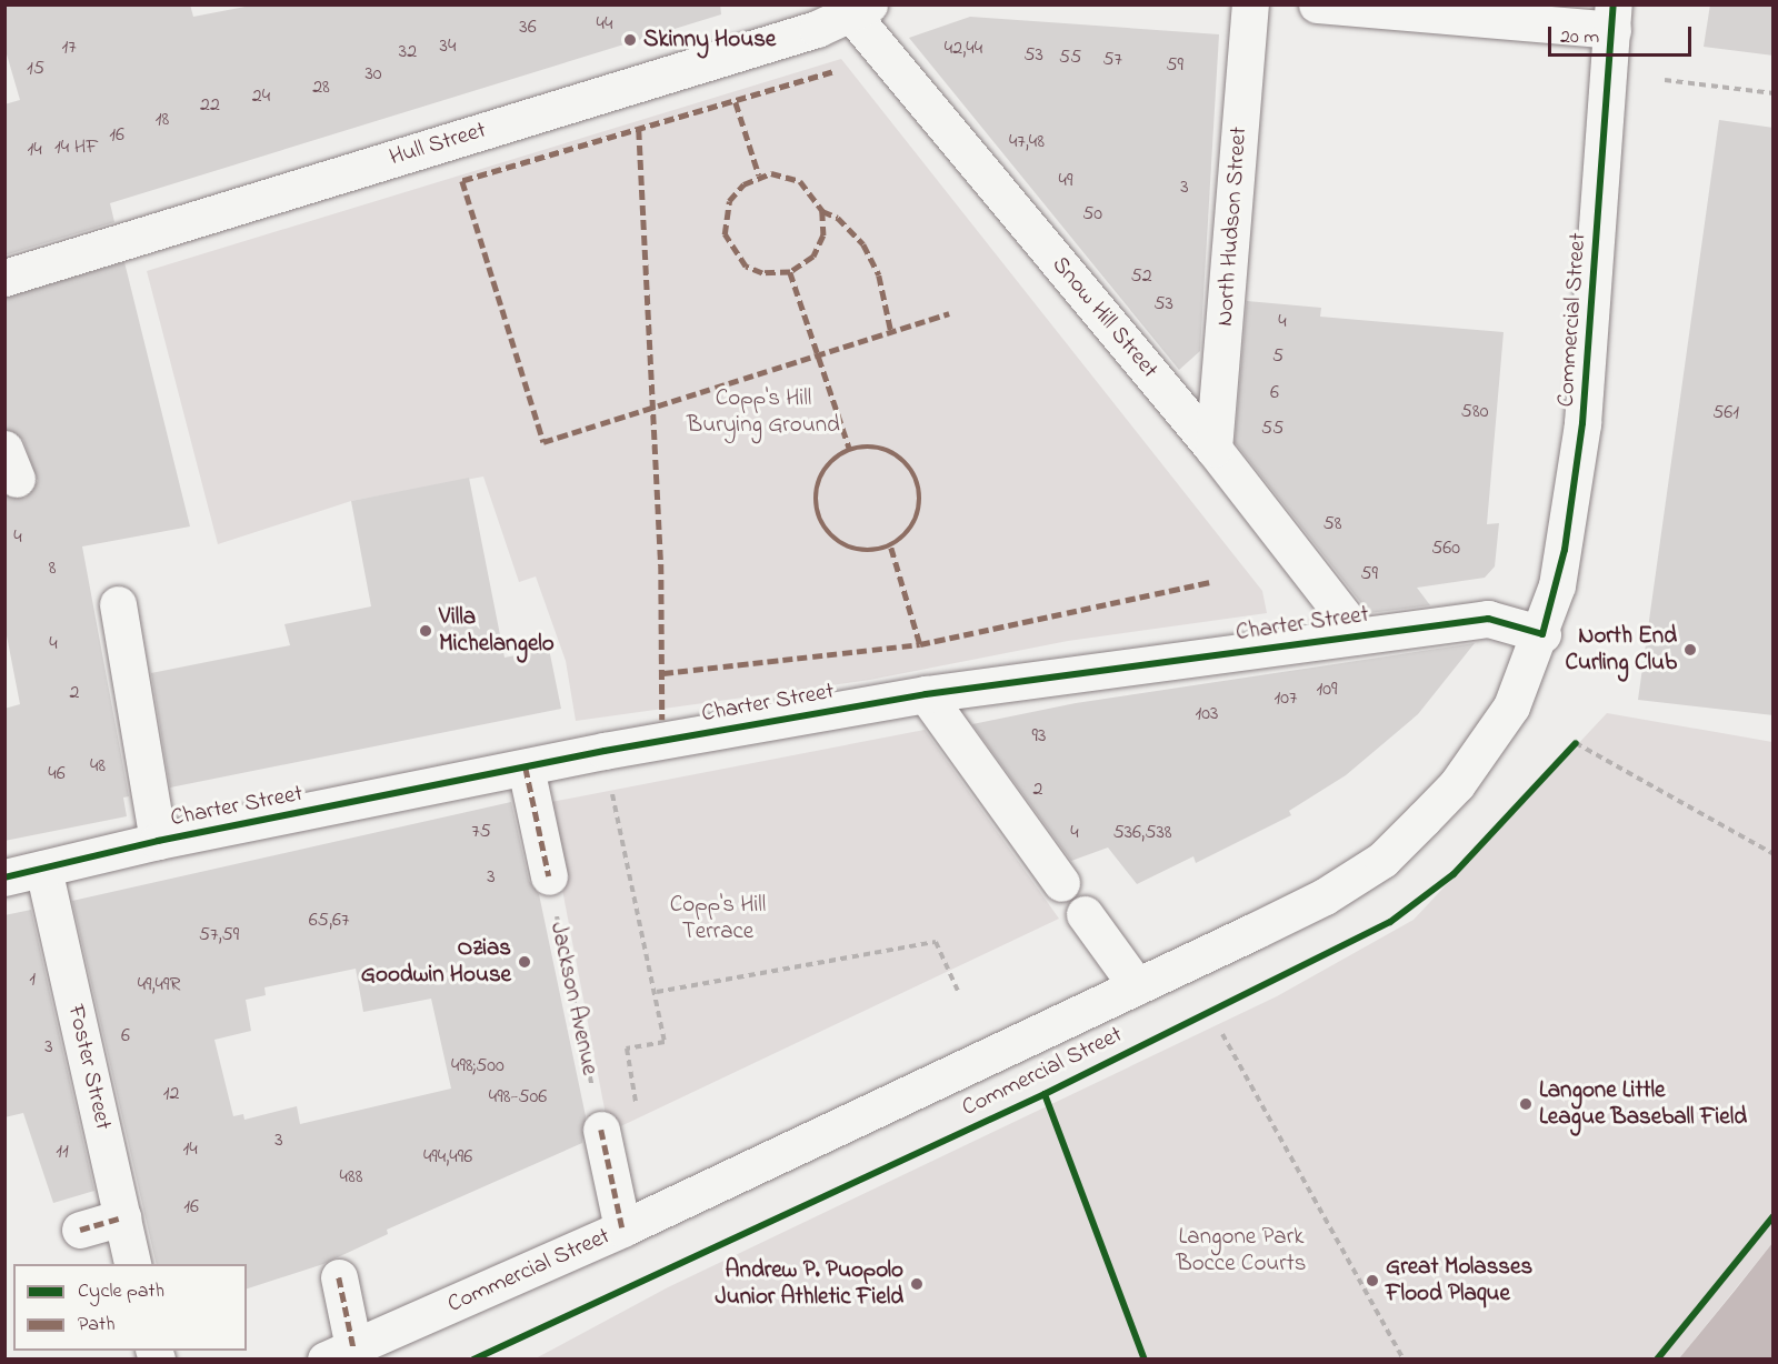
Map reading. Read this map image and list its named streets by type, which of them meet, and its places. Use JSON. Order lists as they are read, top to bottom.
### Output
{
  "streets": {
    "street": [
      "Hull Street",
      "North Hudson Street",
      "Snow Hill Street",
      "Commercial Street",
      "Charter Street",
      "Foster Street"
    ],
    "path": ["Jackson Avenue"]
  },
  "crossings": [
    ["Hull Street", "Snow Hill Street"],
    ["North Hudson Street", "Snow Hill Street"],
    ["Snow Hill Street", "Charter Street"],
    ["Commercial Street", "Charter Street"],
    ["Charter Street", "Foster Street"]
  ],
  "parks": ["Copp's Hill Burying Ground", "Copp's Hill Terrace", "Langone Park Bocce Courts"],
  "places": [
    "Skinny House",
    "Villa Michelangelo",
    "North End Curling Club",
    "Ozias Goodwin House",
    "Langone Little League Baseball Field",
    "Great Molasses Flood Plaque",
    "Andrew P. Puopolo Junior Athletic Field"
  ],
  "house_numbers": [
    "44",
    "36",
    "34",
    "17",
    "42,44",
    "32",
    "53",
    "55",
    "57",
    "59",
    "15",
    "30",
    "28",
    "24",
    "22",
    "18",
    "16",
    "47,48",
    "14 HF",
    "14",
    "49",
    "3",
    "50",
    "52",
    "53",
    "4",
    "5",
    "6",
    "580",
    "561",
    "55",
    "58",
    "4",
    "560",
    "8",
    "59",
    "4",
    "109",
    "2",
    "107",
    "103",
    "93",
    "48",
    "46",
    "2",
    "75",
    "4",
    "536,538",
    "3",
    "65,67",
    "57,59",
    "1",
    "49,49R",
    "6",
    "3",
    "498;500",
    "12",
    "498-506",
    "3",
    "14",
    "11",
    "494,496",
    "488",
    "16"
  ],
  "legend": ["Cycle path", "Path"],
  "scale_bar": "20 m"
}
